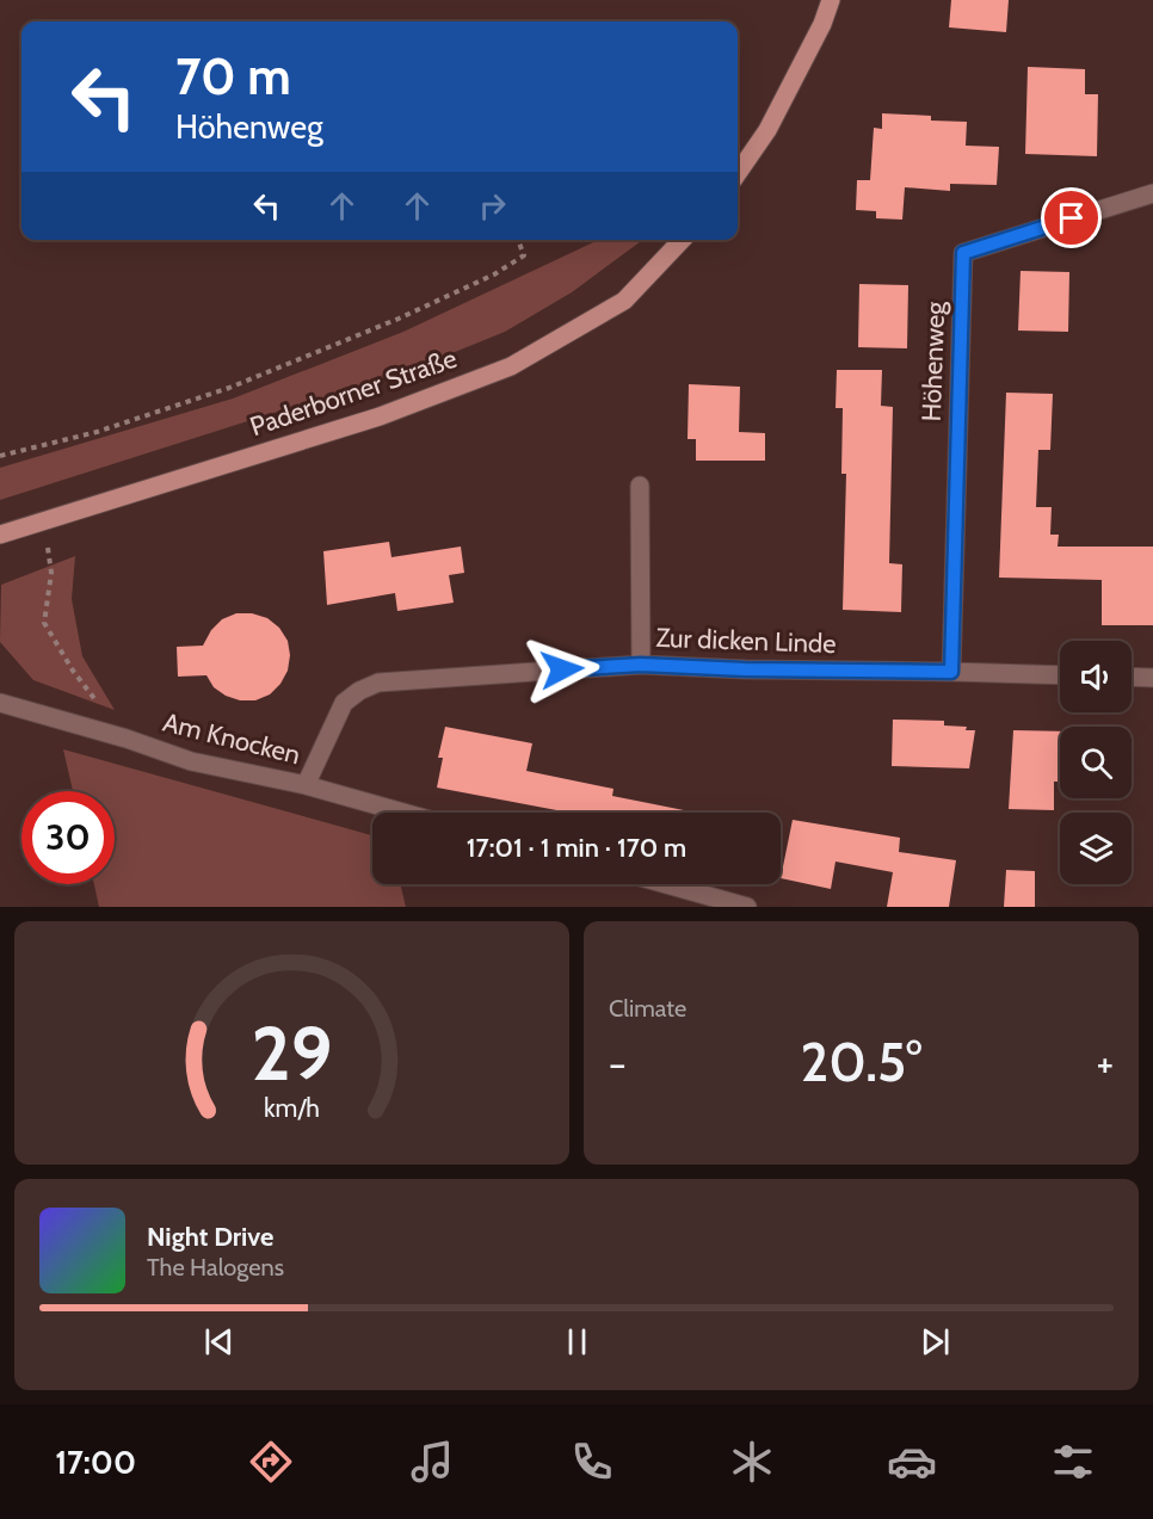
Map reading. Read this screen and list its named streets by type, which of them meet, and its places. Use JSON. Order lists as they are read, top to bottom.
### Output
{
  "streets": {
    "main road": ["Paderborner Straße"],
    "street": ["Höhenweg", "Zur dicken Linde", "Am Knocken"]
  },
  "crossings": [
    ["Höhenweg", "Zur dicken Linde"],
    ["Zur dicken Linde", "Am Knocken"]
  ],
  "page": {
    "turn": ["70 m", "Höhenweg"],
    "limit": "30",
    "trip": "17:01 · 1 min · 170 m",
    "tile": "Climate",
    "heat": ["−", "20.5°", "+"],
    "song": ["Night Drive", "The Halogens"],
    "tabs": "17:00",
    "gauge": ["29", "km/h"]
  }
}
